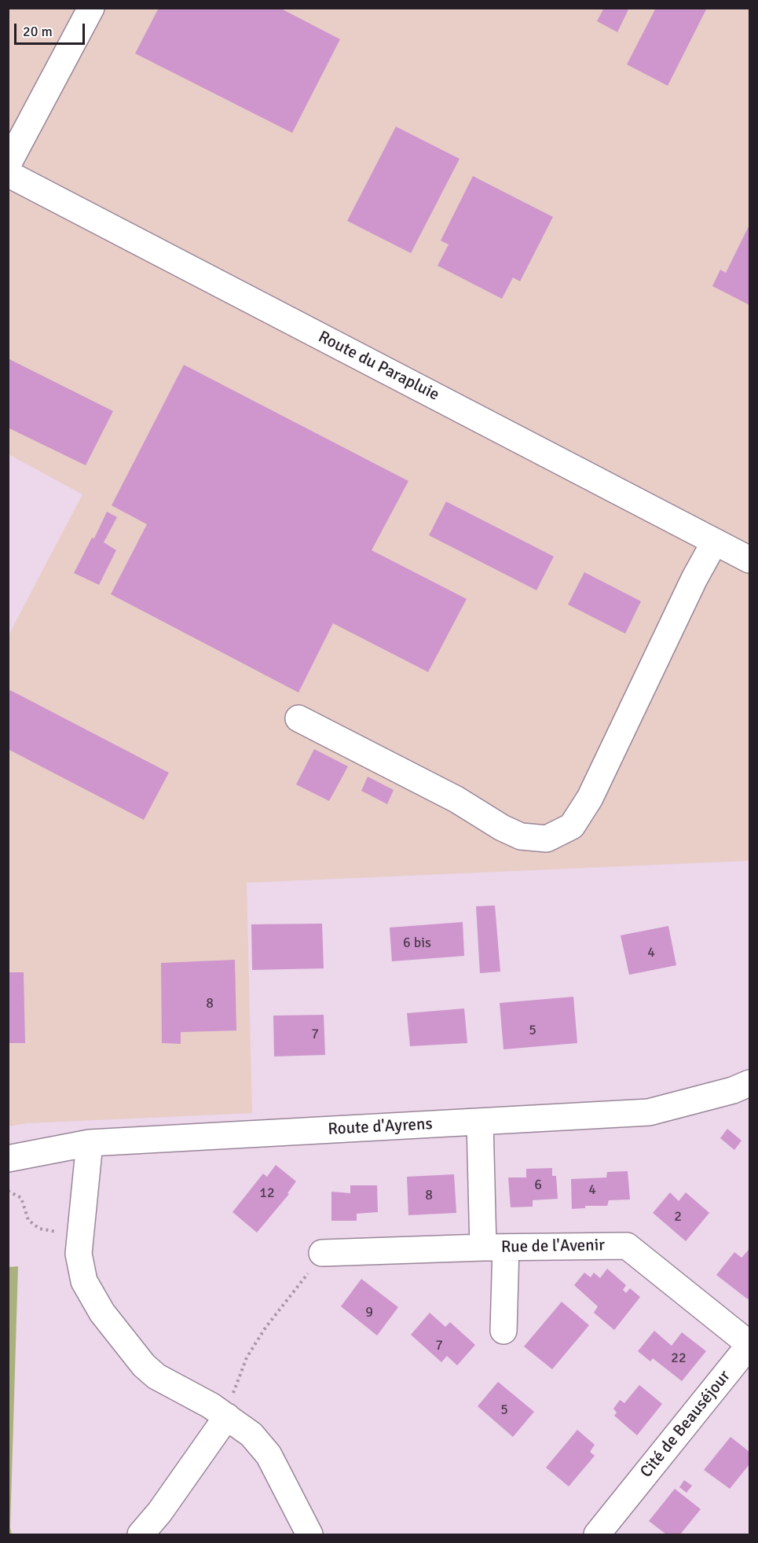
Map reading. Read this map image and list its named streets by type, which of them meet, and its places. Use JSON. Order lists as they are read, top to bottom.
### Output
{
  "streets": {
    "street": [
      "Route du Parapluie",
      "Route d'Ayrens",
      "Rue de l'Avenir",
      "Cité de Beauséjour"
    ]
  },
  "crossings": [
    ["Rue de l'Avenir", "Cité de Beauséjour"]
  ],
  "house_numbers": [
    "6 bis",
    "4",
    "8",
    "5",
    "7",
    "6",
    "4",
    "12",
    "8",
    "2",
    "9",
    "7",
    "22",
    "5"
  ],
  "scale_bar": "20 m"
}
